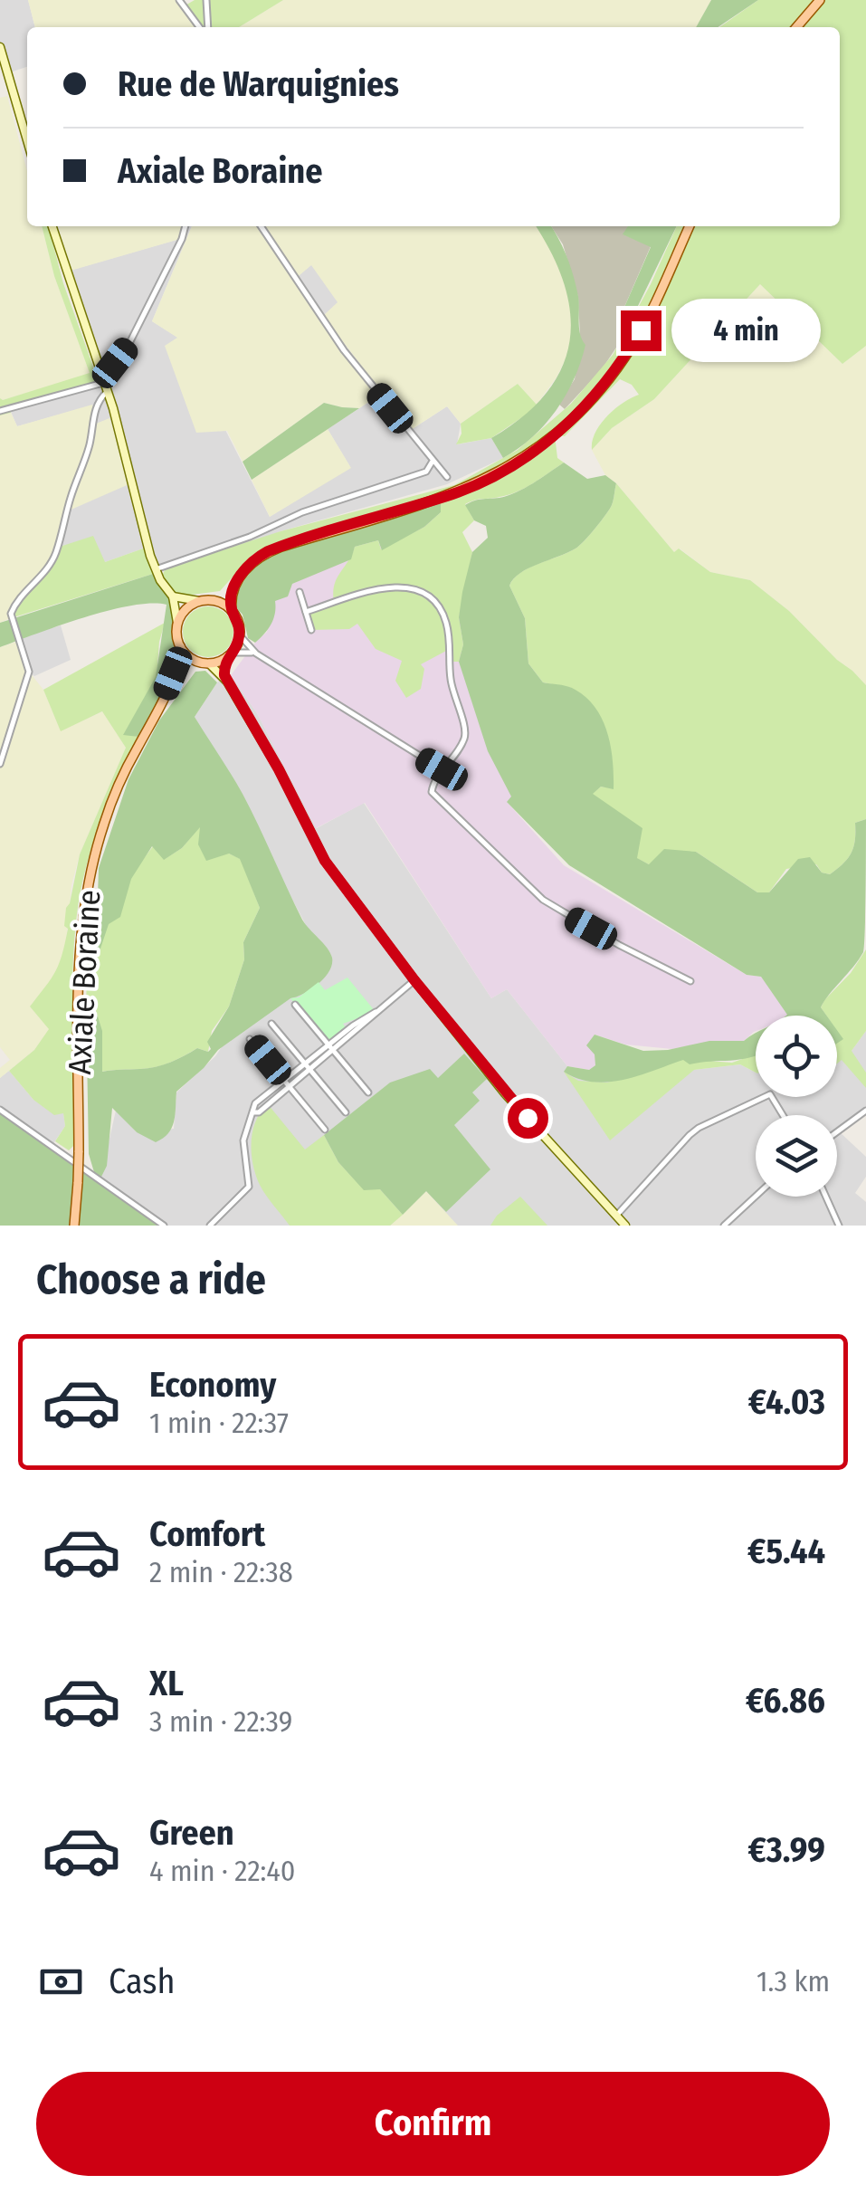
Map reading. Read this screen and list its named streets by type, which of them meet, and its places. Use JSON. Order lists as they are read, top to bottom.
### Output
{
  "streets": {
    "main road": ["Axiale Boraine"]
  },
  "page": {
    "banner": ["Rue de Warquignies", "Axiale Boraine"],
    "bubble": "4 min",
    "heading": "Choose a ride",
    "list": [
      {
        "name": "Economy",
        "note": "1 min · 22:37",
        "value": "€4.03"
      },
      {
        "name": "Comfort",
        "note": "2 min · 22:38",
        "value": "€5.44"
      },
      {
        "name": "XL",
        "note": "3 min · 22:39",
        "value": "€6.86"
      },
      {
        "name": "Green",
        "note": "4 min · 22:40",
        "value": "€3.99"
      }
    ],
    "pay": ["Cash", "1.3 km"],
    "buttons": "Confirm"
  }
}
